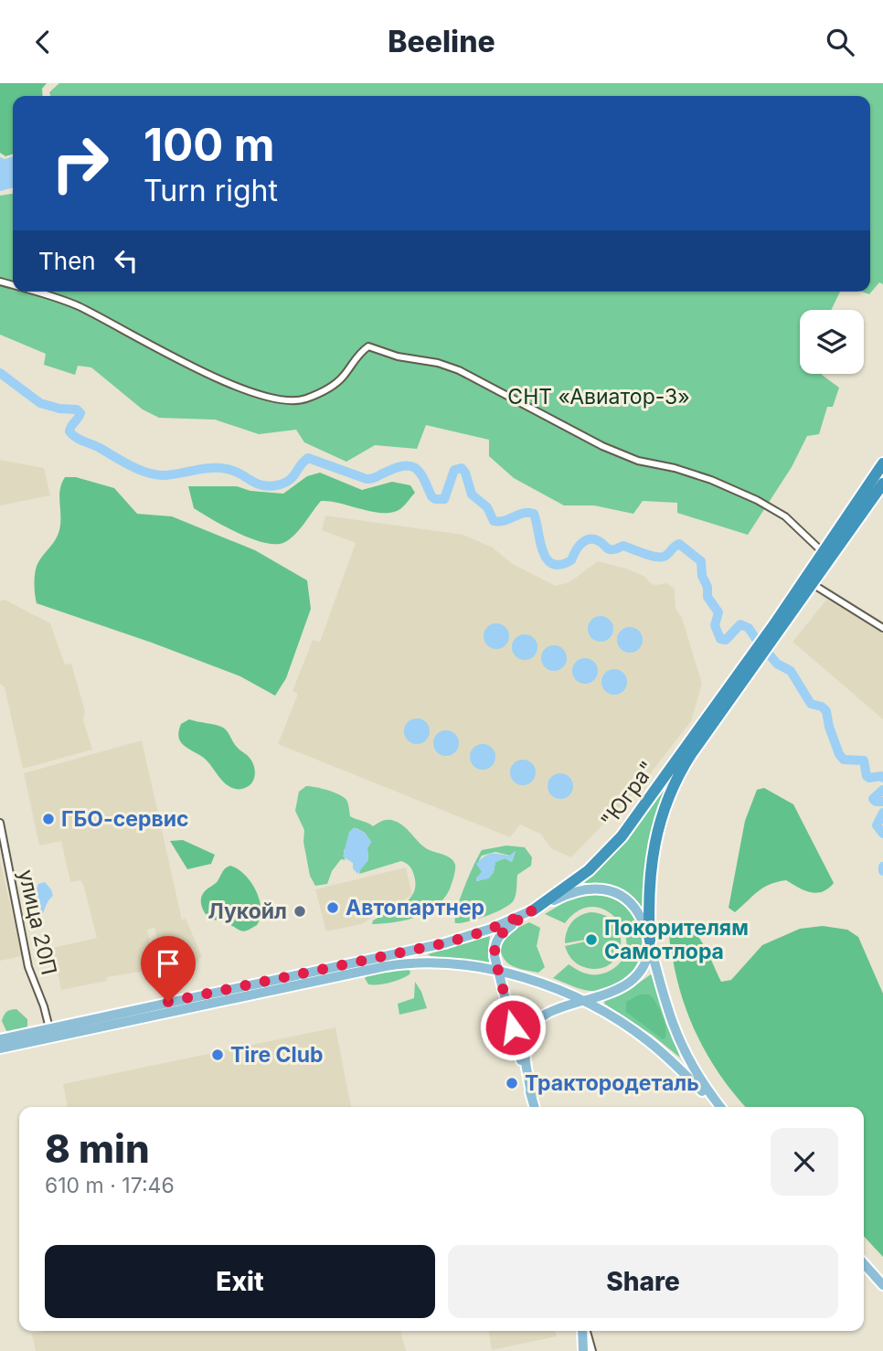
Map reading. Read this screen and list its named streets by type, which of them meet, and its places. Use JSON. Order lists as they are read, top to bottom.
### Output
{
  "streets": {
    "highway": ["\"Югра\""],
    "street": ["улица 20П"]
  },
  "parks": ["СНТ «Авиатор-3»"],
  "places": [
    "ГБО-сервис",
    "Автопартнер",
    "Лукойл",
    "Покорителям Самотлора",
    "Tire Club",
    "Трактородеталь"
  ],
  "page": {
    "header": "Beeline",
    "turn": ["100 m", "Turn right"],
    "then": "Then",
    "heading": ["8 min", "610 m · 17:46"],
    "buttons": ["Exit", "Share"]
  }
}
